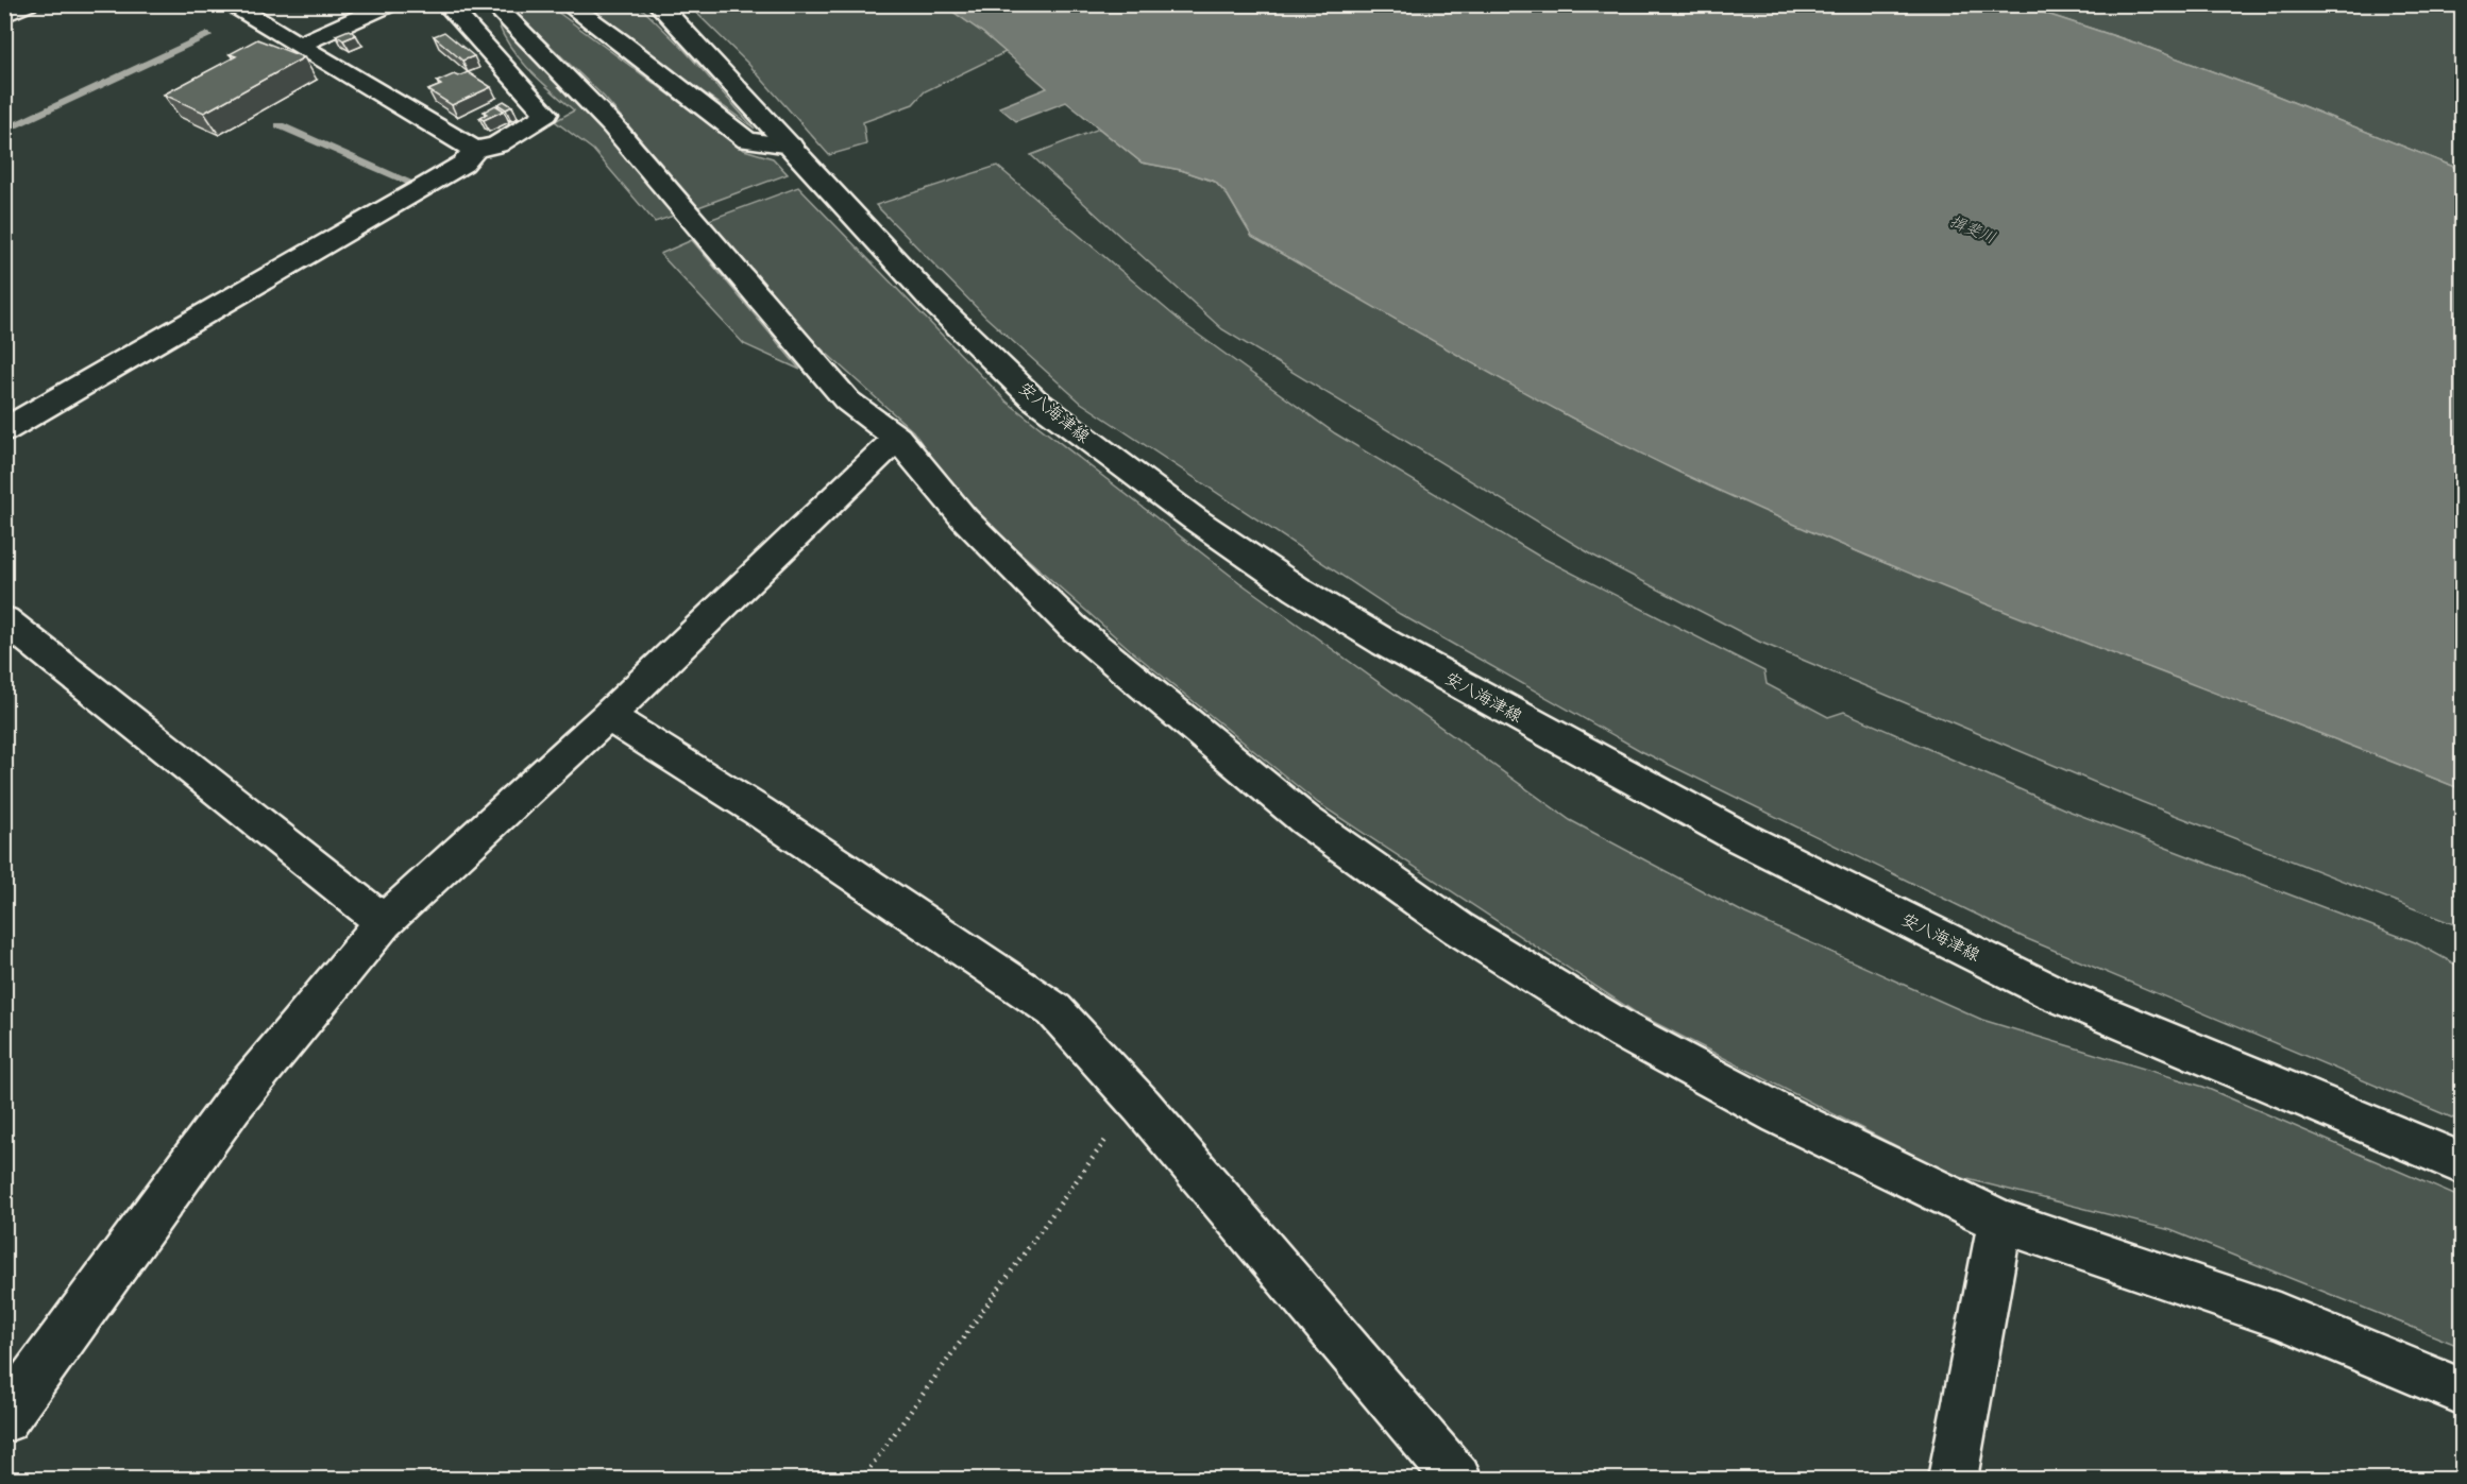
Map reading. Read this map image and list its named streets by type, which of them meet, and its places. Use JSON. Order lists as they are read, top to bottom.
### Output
{
  "streets": {
    "street": ["安八海津線"]
  },
  "water": ["揖斐川"]
}
